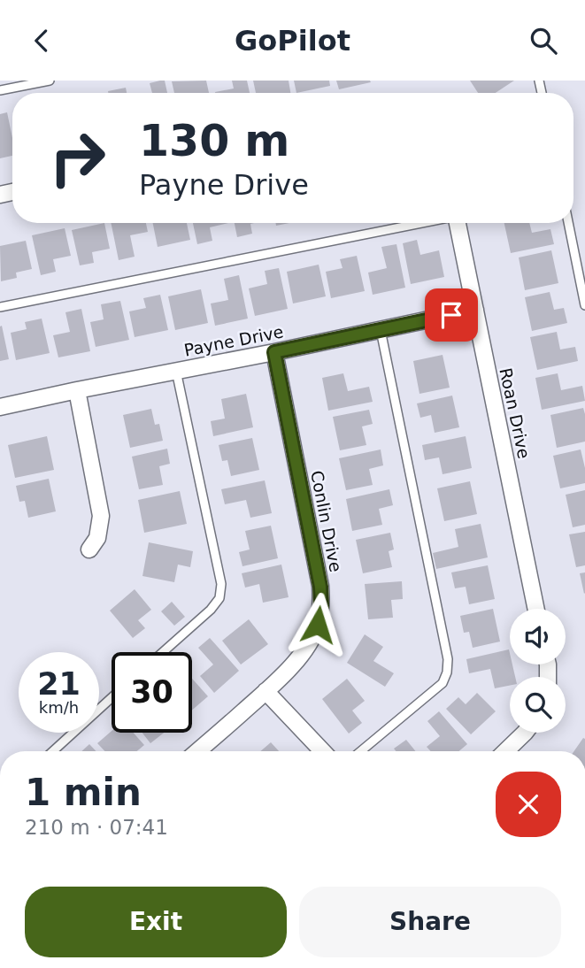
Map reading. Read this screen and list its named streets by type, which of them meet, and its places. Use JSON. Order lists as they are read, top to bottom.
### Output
{
  "streets": {
    "street": ["Payne Drive", "Roan Drive", "Conlin Drive"]
  },
  "crossings": [
    ["Payne Drive", "Roan Drive"],
    ["Payne Drive", "Conlin Drive"]
  ],
  "page": {
    "header": "GoPilot",
    "turn": ["130 m", "Payne Drive"],
    "speed": "21 km/h",
    "limit": "30",
    "heading": ["1 min", "210 m · 07:41"],
    "buttons": ["Exit", "Share"]
  }
}
